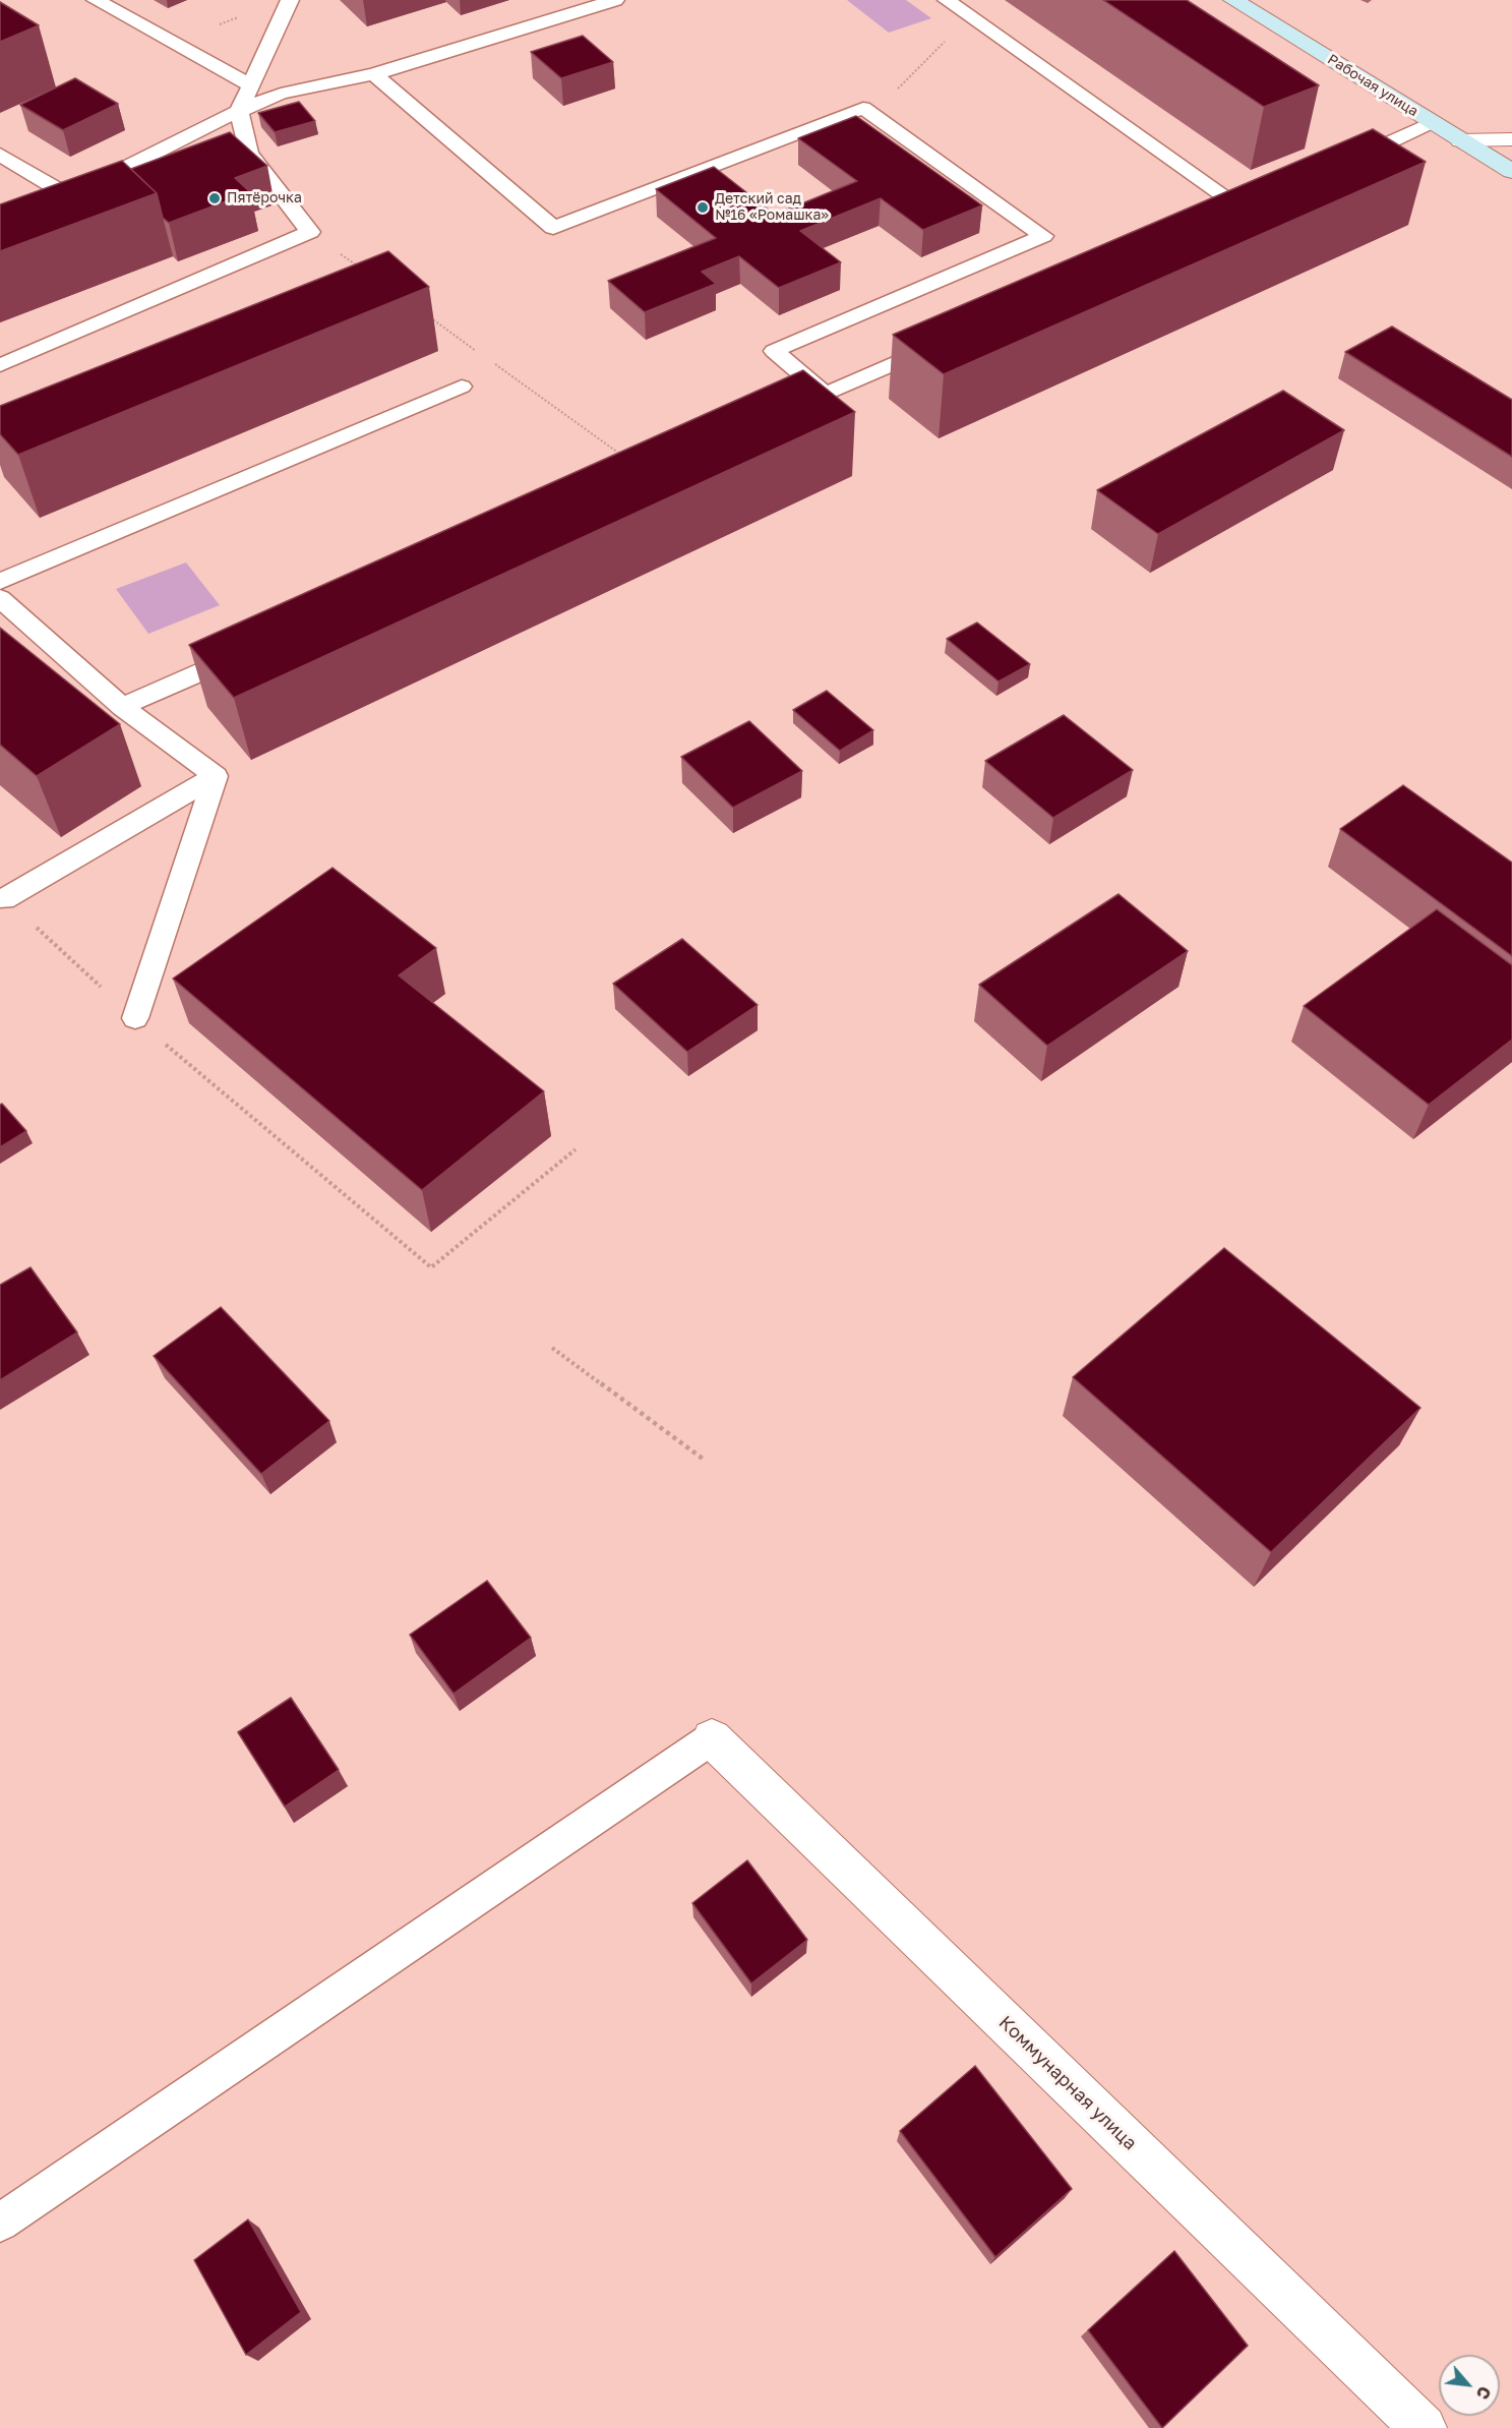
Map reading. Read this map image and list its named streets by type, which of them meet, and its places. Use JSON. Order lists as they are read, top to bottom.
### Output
{
  "streets": {
    "street": ["Рабочая улица", "Коммунарная улица"]
  },
  "places": ["Пятёрочка", "Детский сад №16 «Ромашка»"],
  "north": "bottom right"
}
